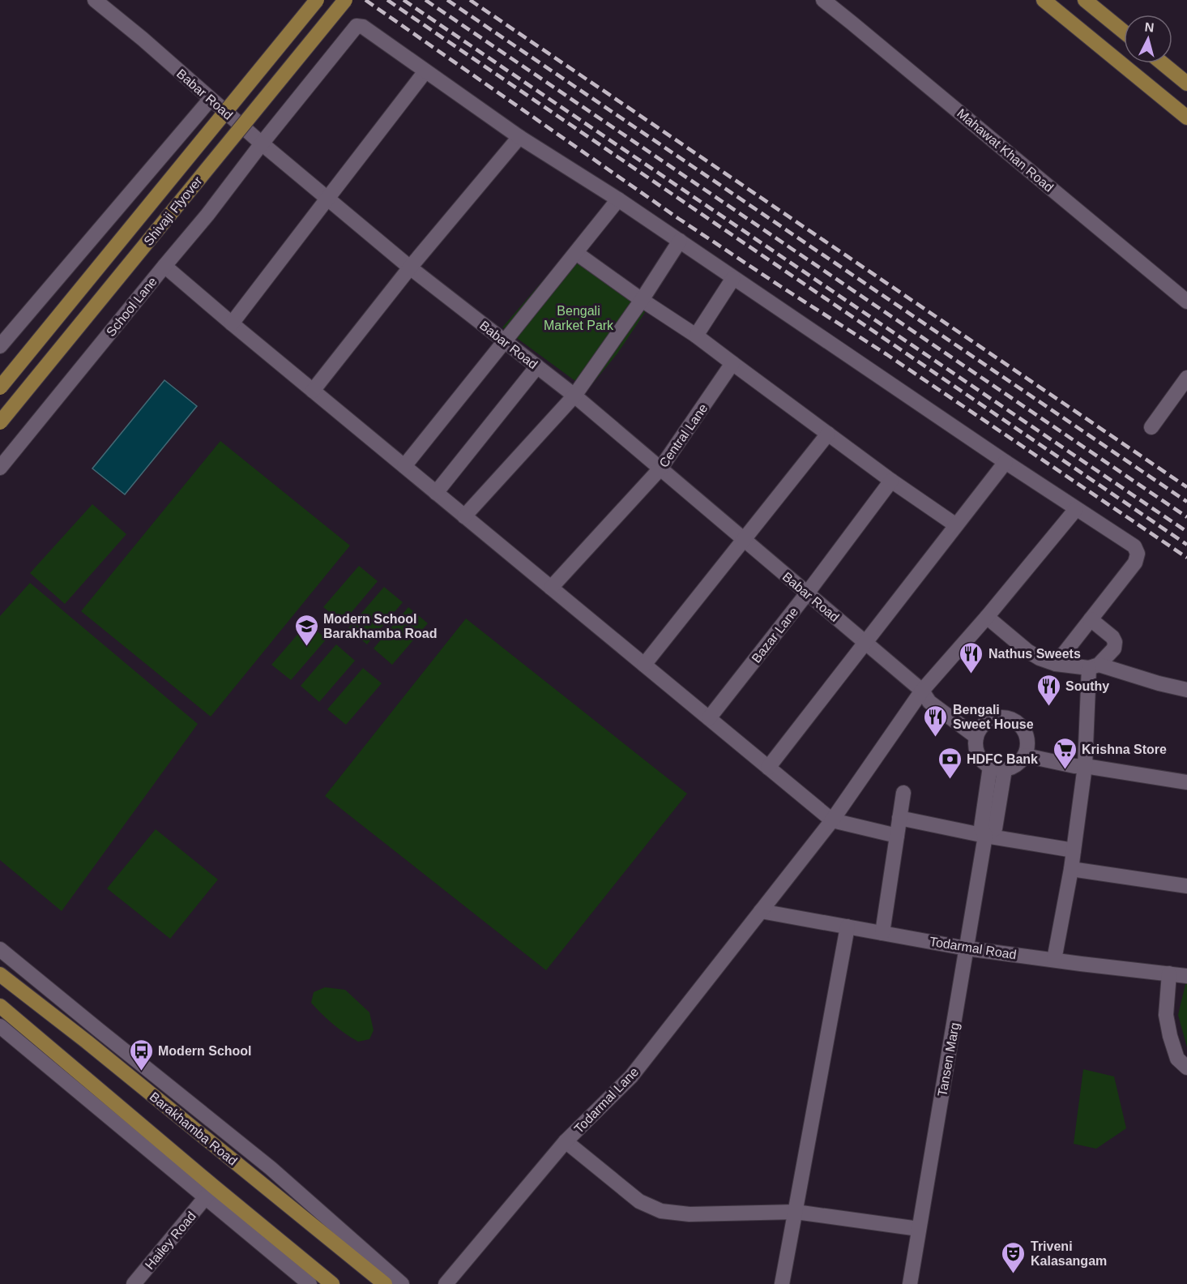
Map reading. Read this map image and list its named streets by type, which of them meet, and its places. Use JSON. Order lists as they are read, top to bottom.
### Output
{
  "streets": {
    "main road": ["Shivaji Flyover", "Barakhamba Road"],
    "street": [
      "Babar Road",
      "Mahawat Khan Road",
      "School Lane",
      "Central Lane",
      "Bazar Lane",
      "Todarmal Road",
      "Tansen Marg",
      "Todarmal Lane",
      "Hailey Road"
    ]
  },
  "crossings": [
    ["Babar Road", "School Lane"],
    ["Babar Road", "Central Lane"],
    ["Babar Road", "Bazar Lane"],
    ["Babar Road", "Tansen Marg"],
    ["Babar Road", "Todarmal Lane"],
    ["Todarmal Road", "Tansen Marg"],
    ["Todarmal Road", "Todarmal Lane"]
  ],
  "parks": ["Bengali Market Park"],
  "places": {
    "school or university": ["Modern School Barakhamba Road"],
    "restaurant": ["Nathus Sweets", "Southy", "Bengali Sweet House"],
    "supermarket": ["Krishna Store"],
    "bank": ["HDFC Bank"],
    "bus stop": ["Modern School"],
    "theatre": ["Triveni Kalasangam"]
  },
  "north": "top"
}
